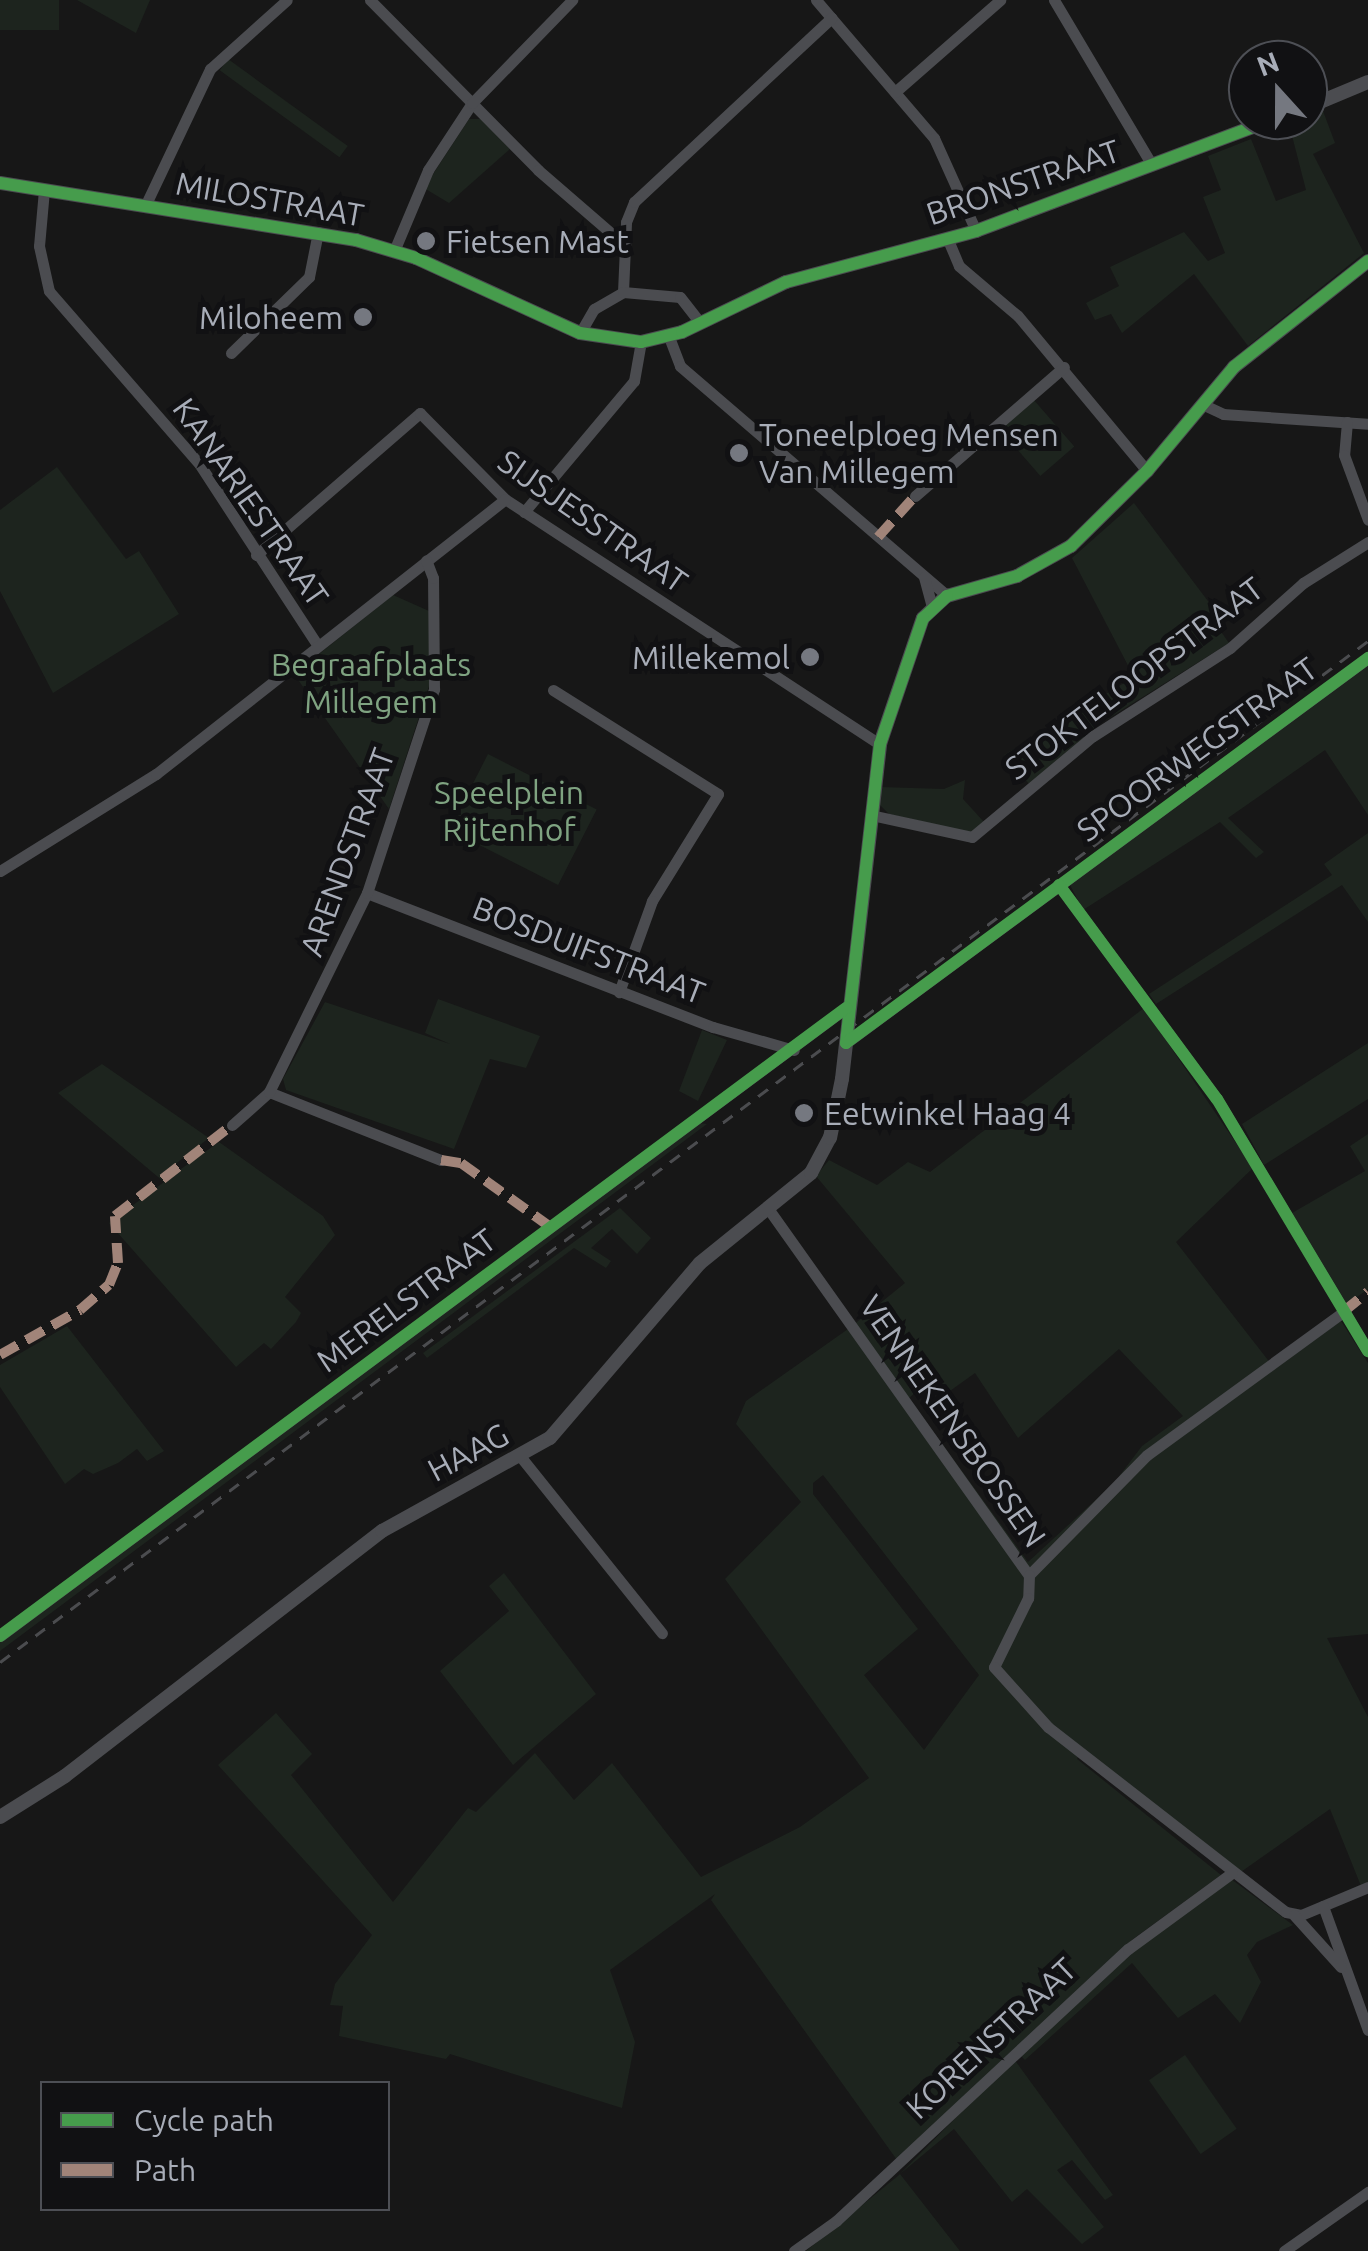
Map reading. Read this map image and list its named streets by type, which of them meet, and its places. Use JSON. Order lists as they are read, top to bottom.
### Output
{
  "streets": {
    "street": [
      "BRONSTRAAT",
      "MILOSTRAAT",
      "KANARIESTRAAT",
      "SIJSJESSTRAAT",
      "STOKTELOOPSTRAAT",
      "SPOORWEGSTRAAT",
      "ARENDSTRAAT",
      "BOSDUIFSTRAAT",
      "MERELSTRAAT",
      "VENNEKENSBOSSEN",
      "HAAG",
      "KORENSTRAAT"
    ]
  },
  "crossings": [
    ["BRONSTRAAT", "MILOSTRAAT"],
    ["MILOSTRAAT", "KANARIESTRAAT"],
    ["KANARIESTRAAT", "SIJSJESSTRAAT"],
    ["SIJSJESSTRAAT", "HAAG"],
    ["STOKTELOOPSTRAAT", "HAAG"],
    ["SPOORWEGSTRAAT", "HAAG"],
    ["ARENDSTRAAT", "BOSDUIFSTRAAT"],
    ["BOSDUIFSTRAAT", "MERELSTRAAT"],
    ["MERELSTRAAT", "HAAG"],
    ["VENNEKENSBOSSEN", "HAAG"]
  ],
  "parks": ["Begraafplaats Millegem", "Speelplein Rijtenhof"],
  "places": [
    "Fietsen Mast",
    "Miloheem",
    "Toneelploeg Mensen Van Millegem",
    "Millekemol",
    "Eetwinkel Haag 4"
  ],
  "legend": ["Cycle path", "Path"],
  "north": "top"
}
